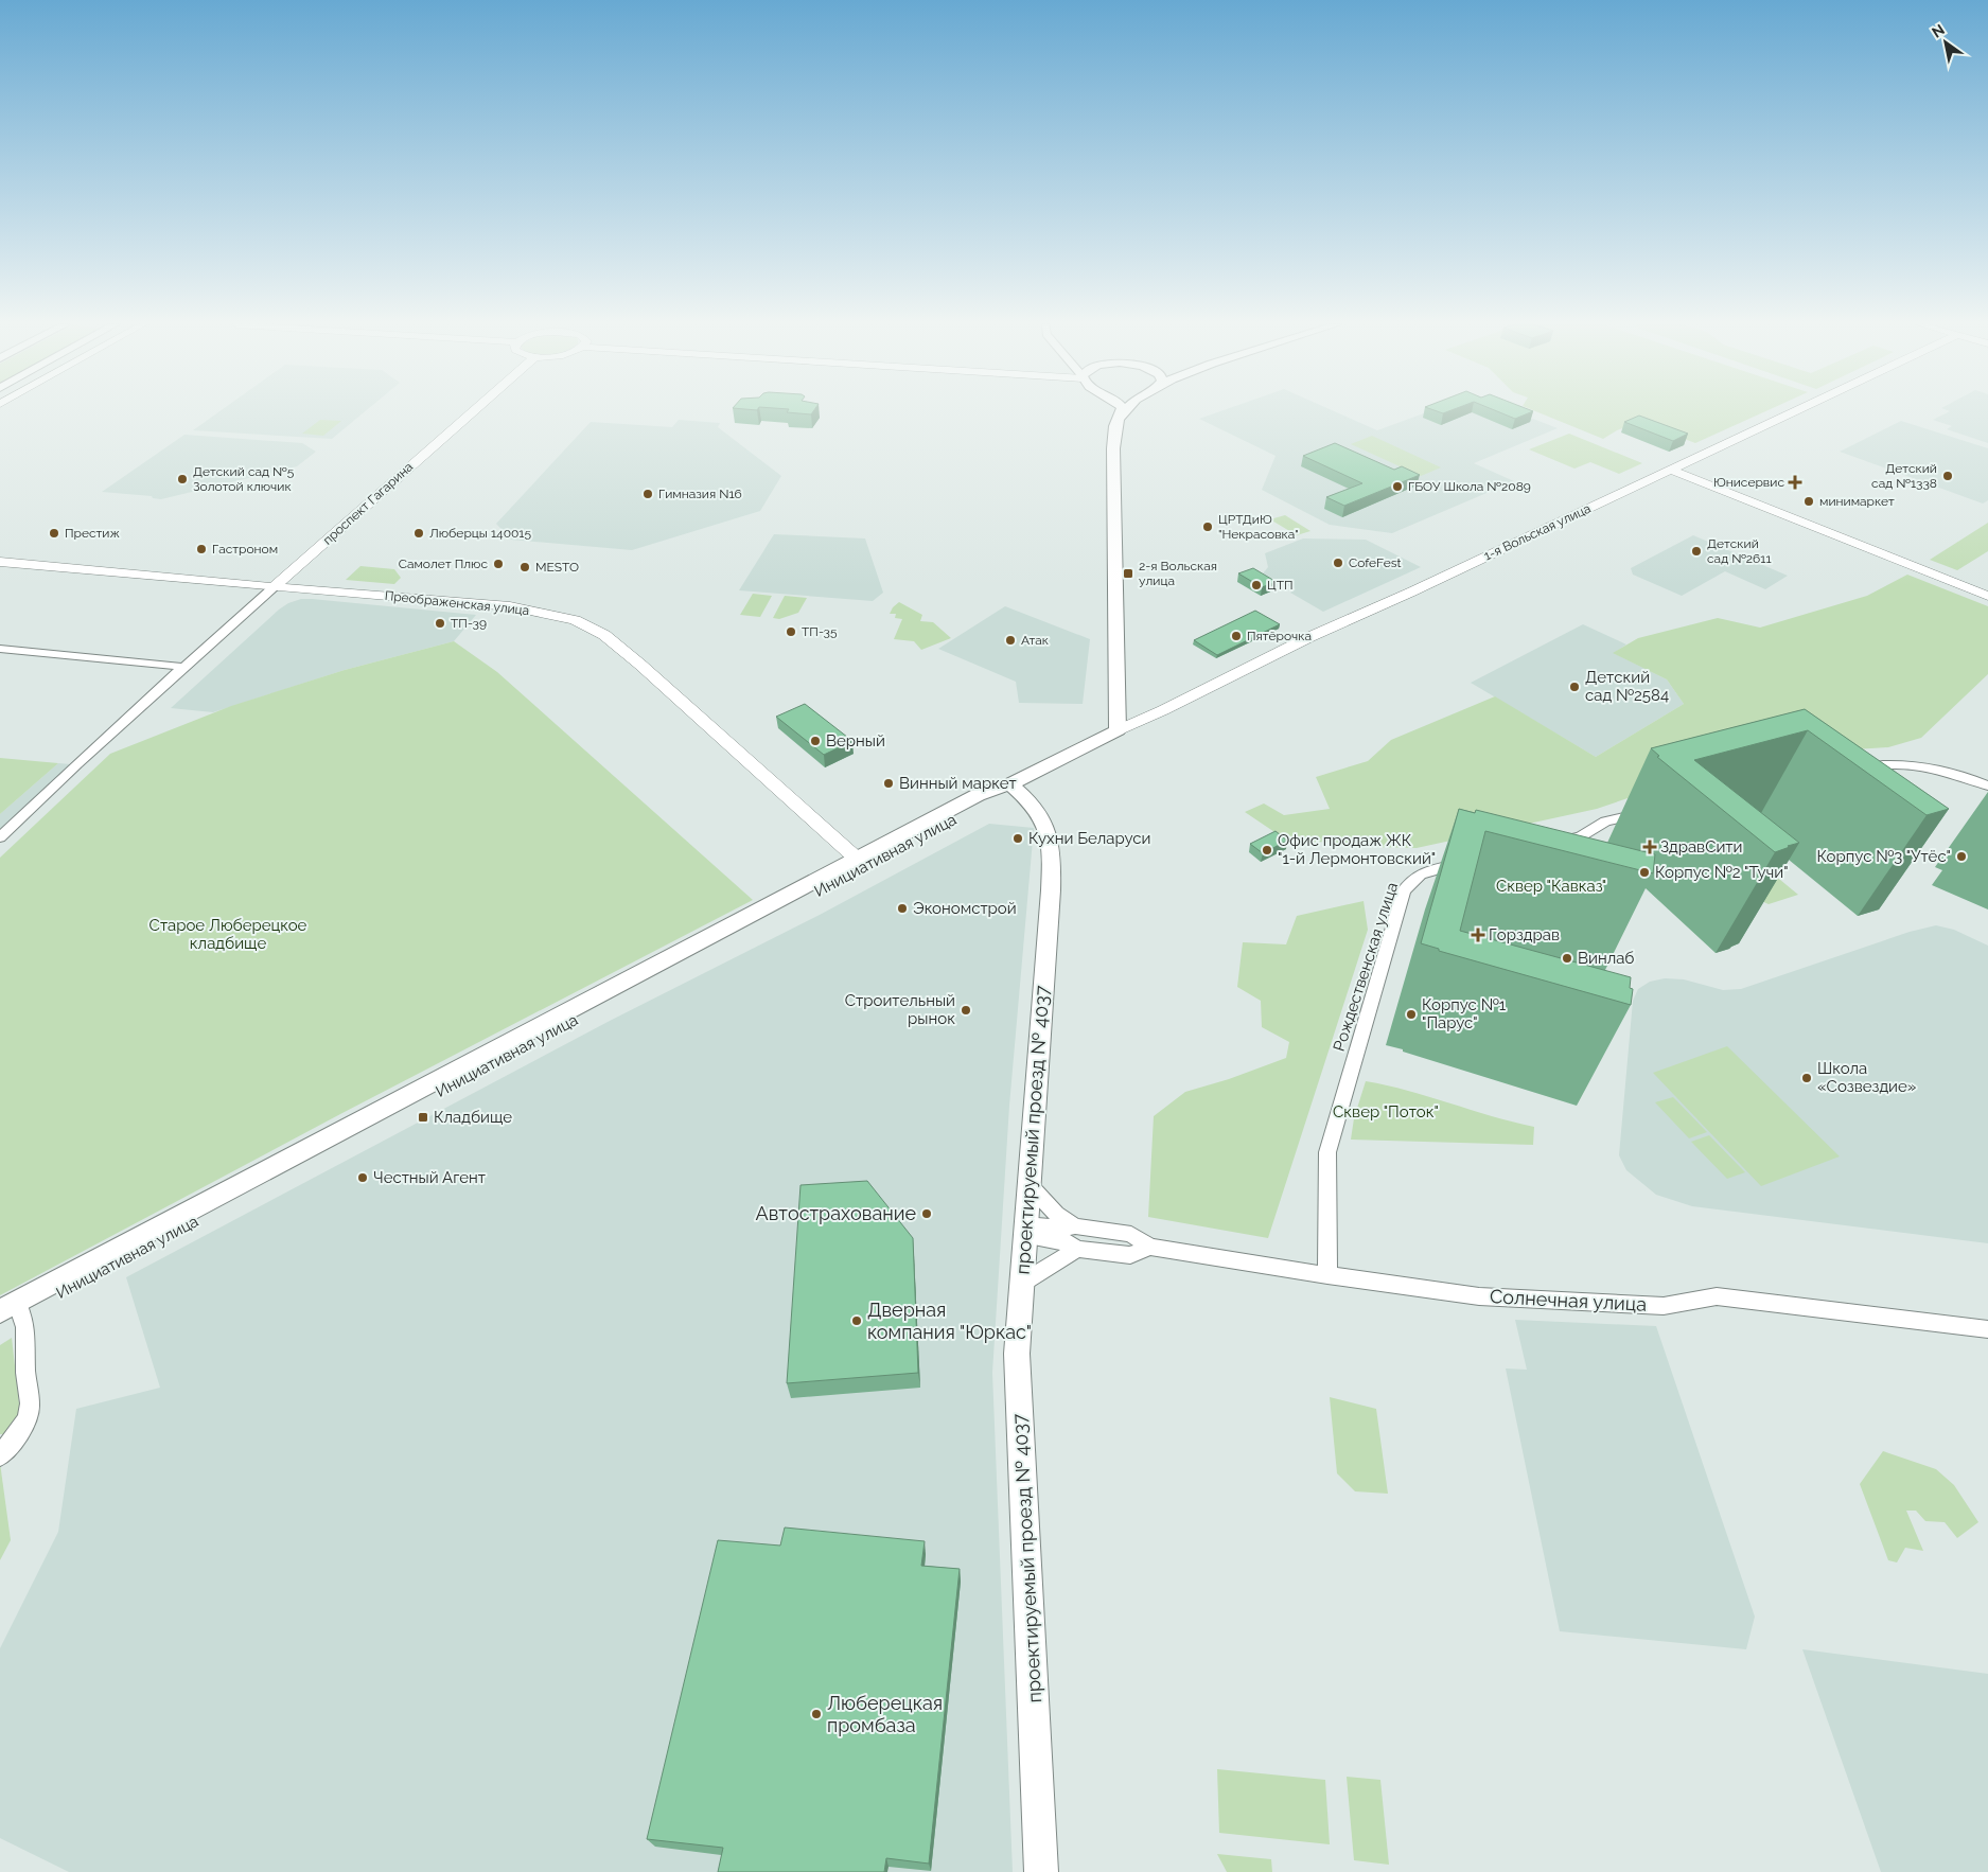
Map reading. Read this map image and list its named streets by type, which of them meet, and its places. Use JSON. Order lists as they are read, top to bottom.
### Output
{
  "streets": {
    "main road": ["Инициативная улица", "проектируемый проезд № 4037"],
    "street": [
      "проспект Гагарина",
      "1-я Вольская улица",
      "Преображенская улица",
      "Рождественская улица",
      "Солнечная улица"
    ]
  },
  "crossings": [
    ["проспект Гагарина", "Преображенская улица"],
    ["1-я Вольская улица", "Инициативная улица"],
    ["Преображенская улица", "Инициативная улица"],
    ["Инициативная улица", "проектируемый проезд № 4037"],
    ["Рождественская улица", "Солнечная улица"]
  ],
  "parks": ["Сквер \"Кавказ\"", "Старое Люберецкое кладбище", "Сквер \"Поток\""],
  "places": {
    "other": [
      "Детский сад №1338",
      "Детский сад №5 Золотой ключик",
      "ГБОУ Школа №2089",
      "Гимназия N16",
      "минимаркет",
      "ЦРТДиЮ \"Некрасовка\"",
      "Престиж",
      "Люберцы 140015",
      "Гастроном",
      "Детский сад №2611",
      "CofeFest",
      "Самолет Плюс",
      "MESTO",
      "ЦТП",
      "ТП-39",
      "ТП-35",
      "Пятёрочка",
      "Атак",
      "Детский сад №2584",
      "Верный",
      "Винный маркет",
      "Кухни Беларуси",
      "Офис продаж ЖК \"1-й Лермонтовский\"",
      "Корпус №3 \"Утёс\"",
      "Корпус №2 \"Тучи\"",
      "Экономстрой",
      "Винлаб",
      "Строительный рынок",
      "Корпус №1 \"Парус\"",
      "Школа «Созвездие»",
      "Честный Агент",
      "Автострахование",
      "Дверная компания \"Юркас\"",
      "Люберецкая промбаза"
    ],
    "health": ["Юнисервис", "ЗдравСити", "Горздрав"],
    "transit": ["2-я Вольская улица", "Кладбище"]
  },
  "north": "top left"
}
